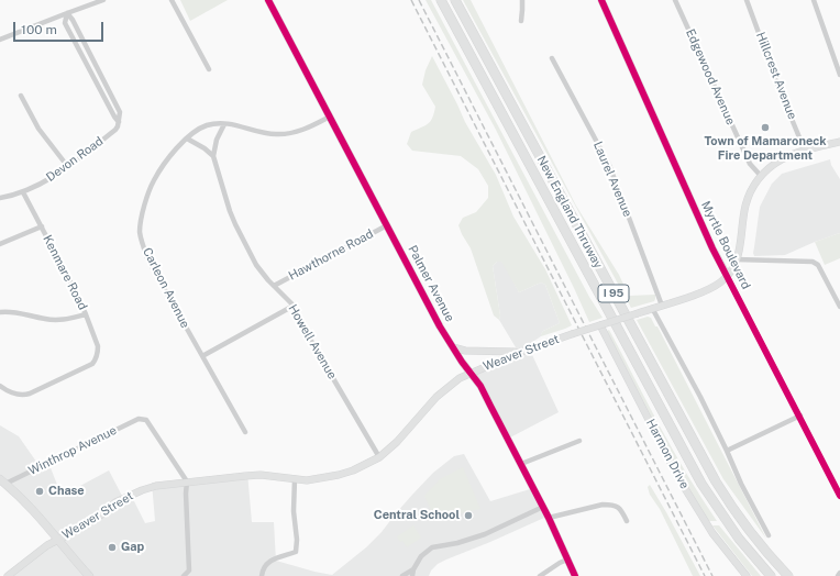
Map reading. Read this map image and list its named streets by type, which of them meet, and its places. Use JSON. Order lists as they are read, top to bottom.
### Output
{
  "streets": {
    "highway": ["New England Thruway", "I 95"],
    "street": [
      "Hillcrest Avenue",
      "Edgewood Avenue",
      "Devon Road",
      "Laurel Avenue",
      "Myrtle Boulevard",
      "Hawthorne Road",
      "Kenmare Road",
      "Palmer Avenue",
      "Carleon Avenue",
      "Howell Avenue",
      "Weaver Street",
      "Winthrop Avenue",
      "Harmon Drive"
    ]
  },
  "crossings": [
    ["Hillcrest Avenue", "Weaver Street"],
    ["Edgewood Avenue", "Weaver Street"],
    ["Devon Road", "Kenmare Road"],
    ["Laurel Avenue", "Weaver Street"],
    ["Myrtle Boulevard", "Weaver Street"],
    ["Hawthorne Road", "Palmer Avenue"],
    ["Hawthorne Road", "Howell Avenue"],
    ["Palmer Avenue", "Carleon Avenue"],
    ["Palmer Avenue", "Weaver Street"],
    ["Carleon Avenue", "Howell Avenue"],
    ["Howell Avenue", "Weaver Street"],
    ["Weaver Street", "Winthrop Avenue"],
    ["Weaver Street", "Harmon Drive"]
  ],
  "places": [
    "Town of Mamaroneck Fire Department",
    "Chase",
    "Central School",
    "Gap"
  ],
  "scale_bar": "100 m"
}
